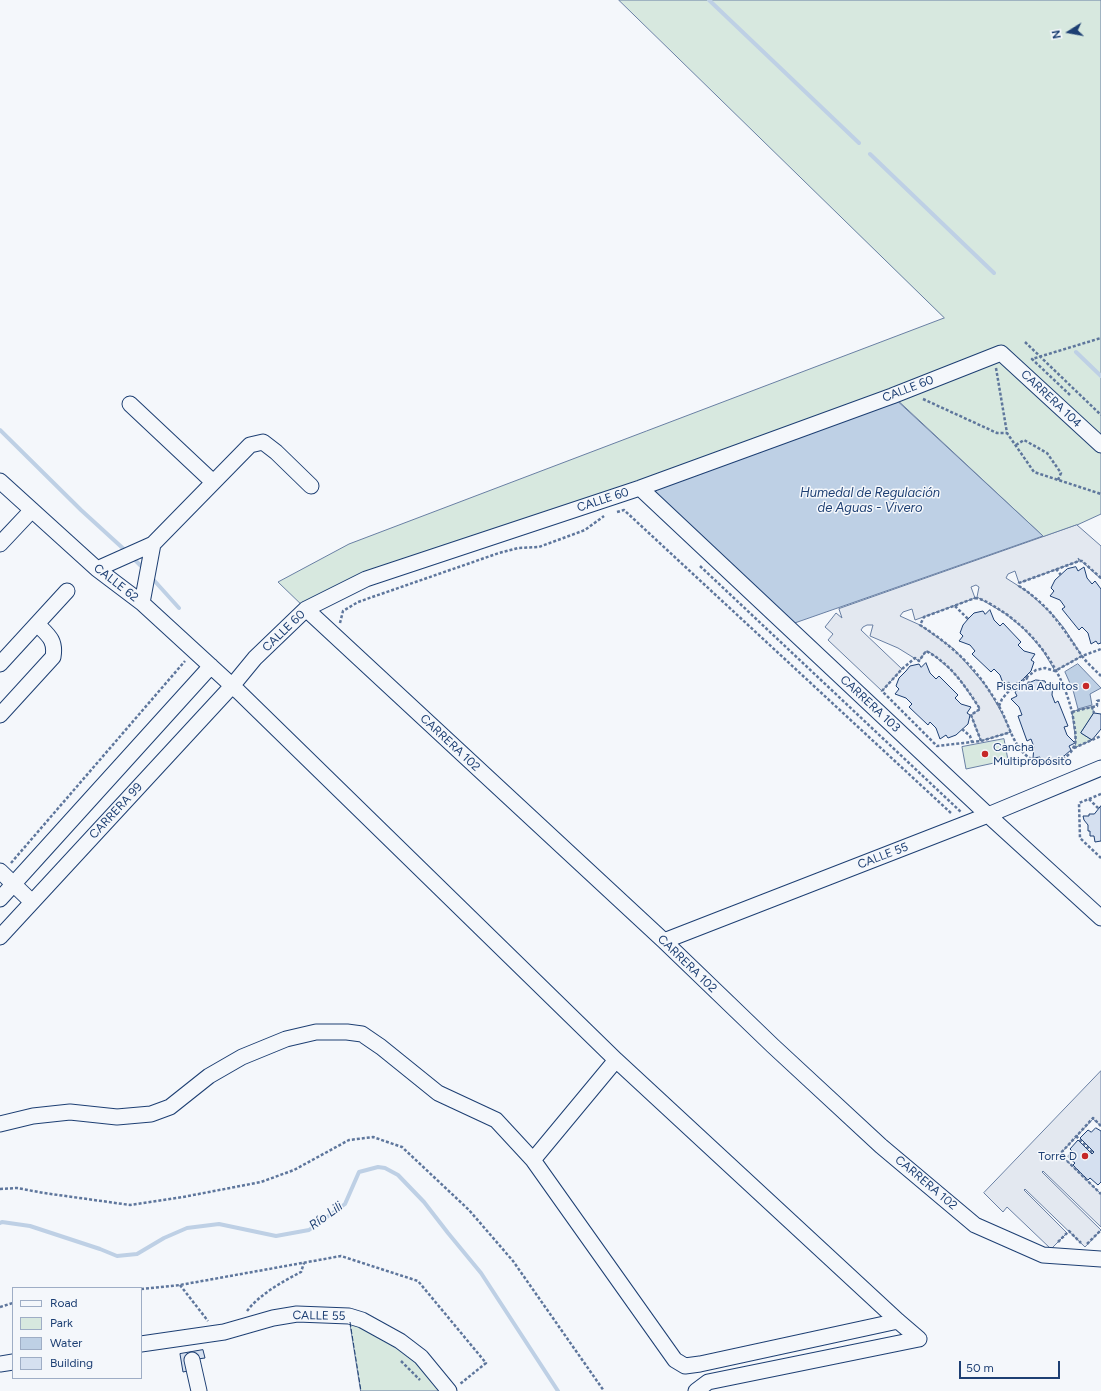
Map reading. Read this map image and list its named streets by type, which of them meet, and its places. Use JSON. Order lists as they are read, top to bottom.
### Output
{
  "streets": {
    "street": [
      "CALLE 60",
      "CARRERA 104",
      "CALLE 62",
      "CARRERA 103",
      "CARRERA 102",
      "CARRERA 99",
      "CALLE 55"
    ]
  },
  "crossings": [
    ["CALLE 60", "CARRERA 104"],
    ["CALLE 60", "CALLE 62"],
    ["CALLE 60", "CARRERA 103"],
    ["CALLE 60", "CARRERA 102"],
    ["CALLE 60", "CARRERA 99"],
    ["CALLE 62", "CARRERA 99"],
    ["CARRERA 103", "CALLE 55"],
    ["CARRERA 102", "CALLE 55"]
  ],
  "water": ["Humedal de Regulación de Aguas - Vivero", "Río Lili"],
  "places": ["Piscina Adultos", "Cancha Multipropósito", "Torre D"],
  "legend": [
    "Road",
    "Park",
    "Water",
    "Building"
  ],
  "scale_bar": "50 m",
  "north": "left"
}
